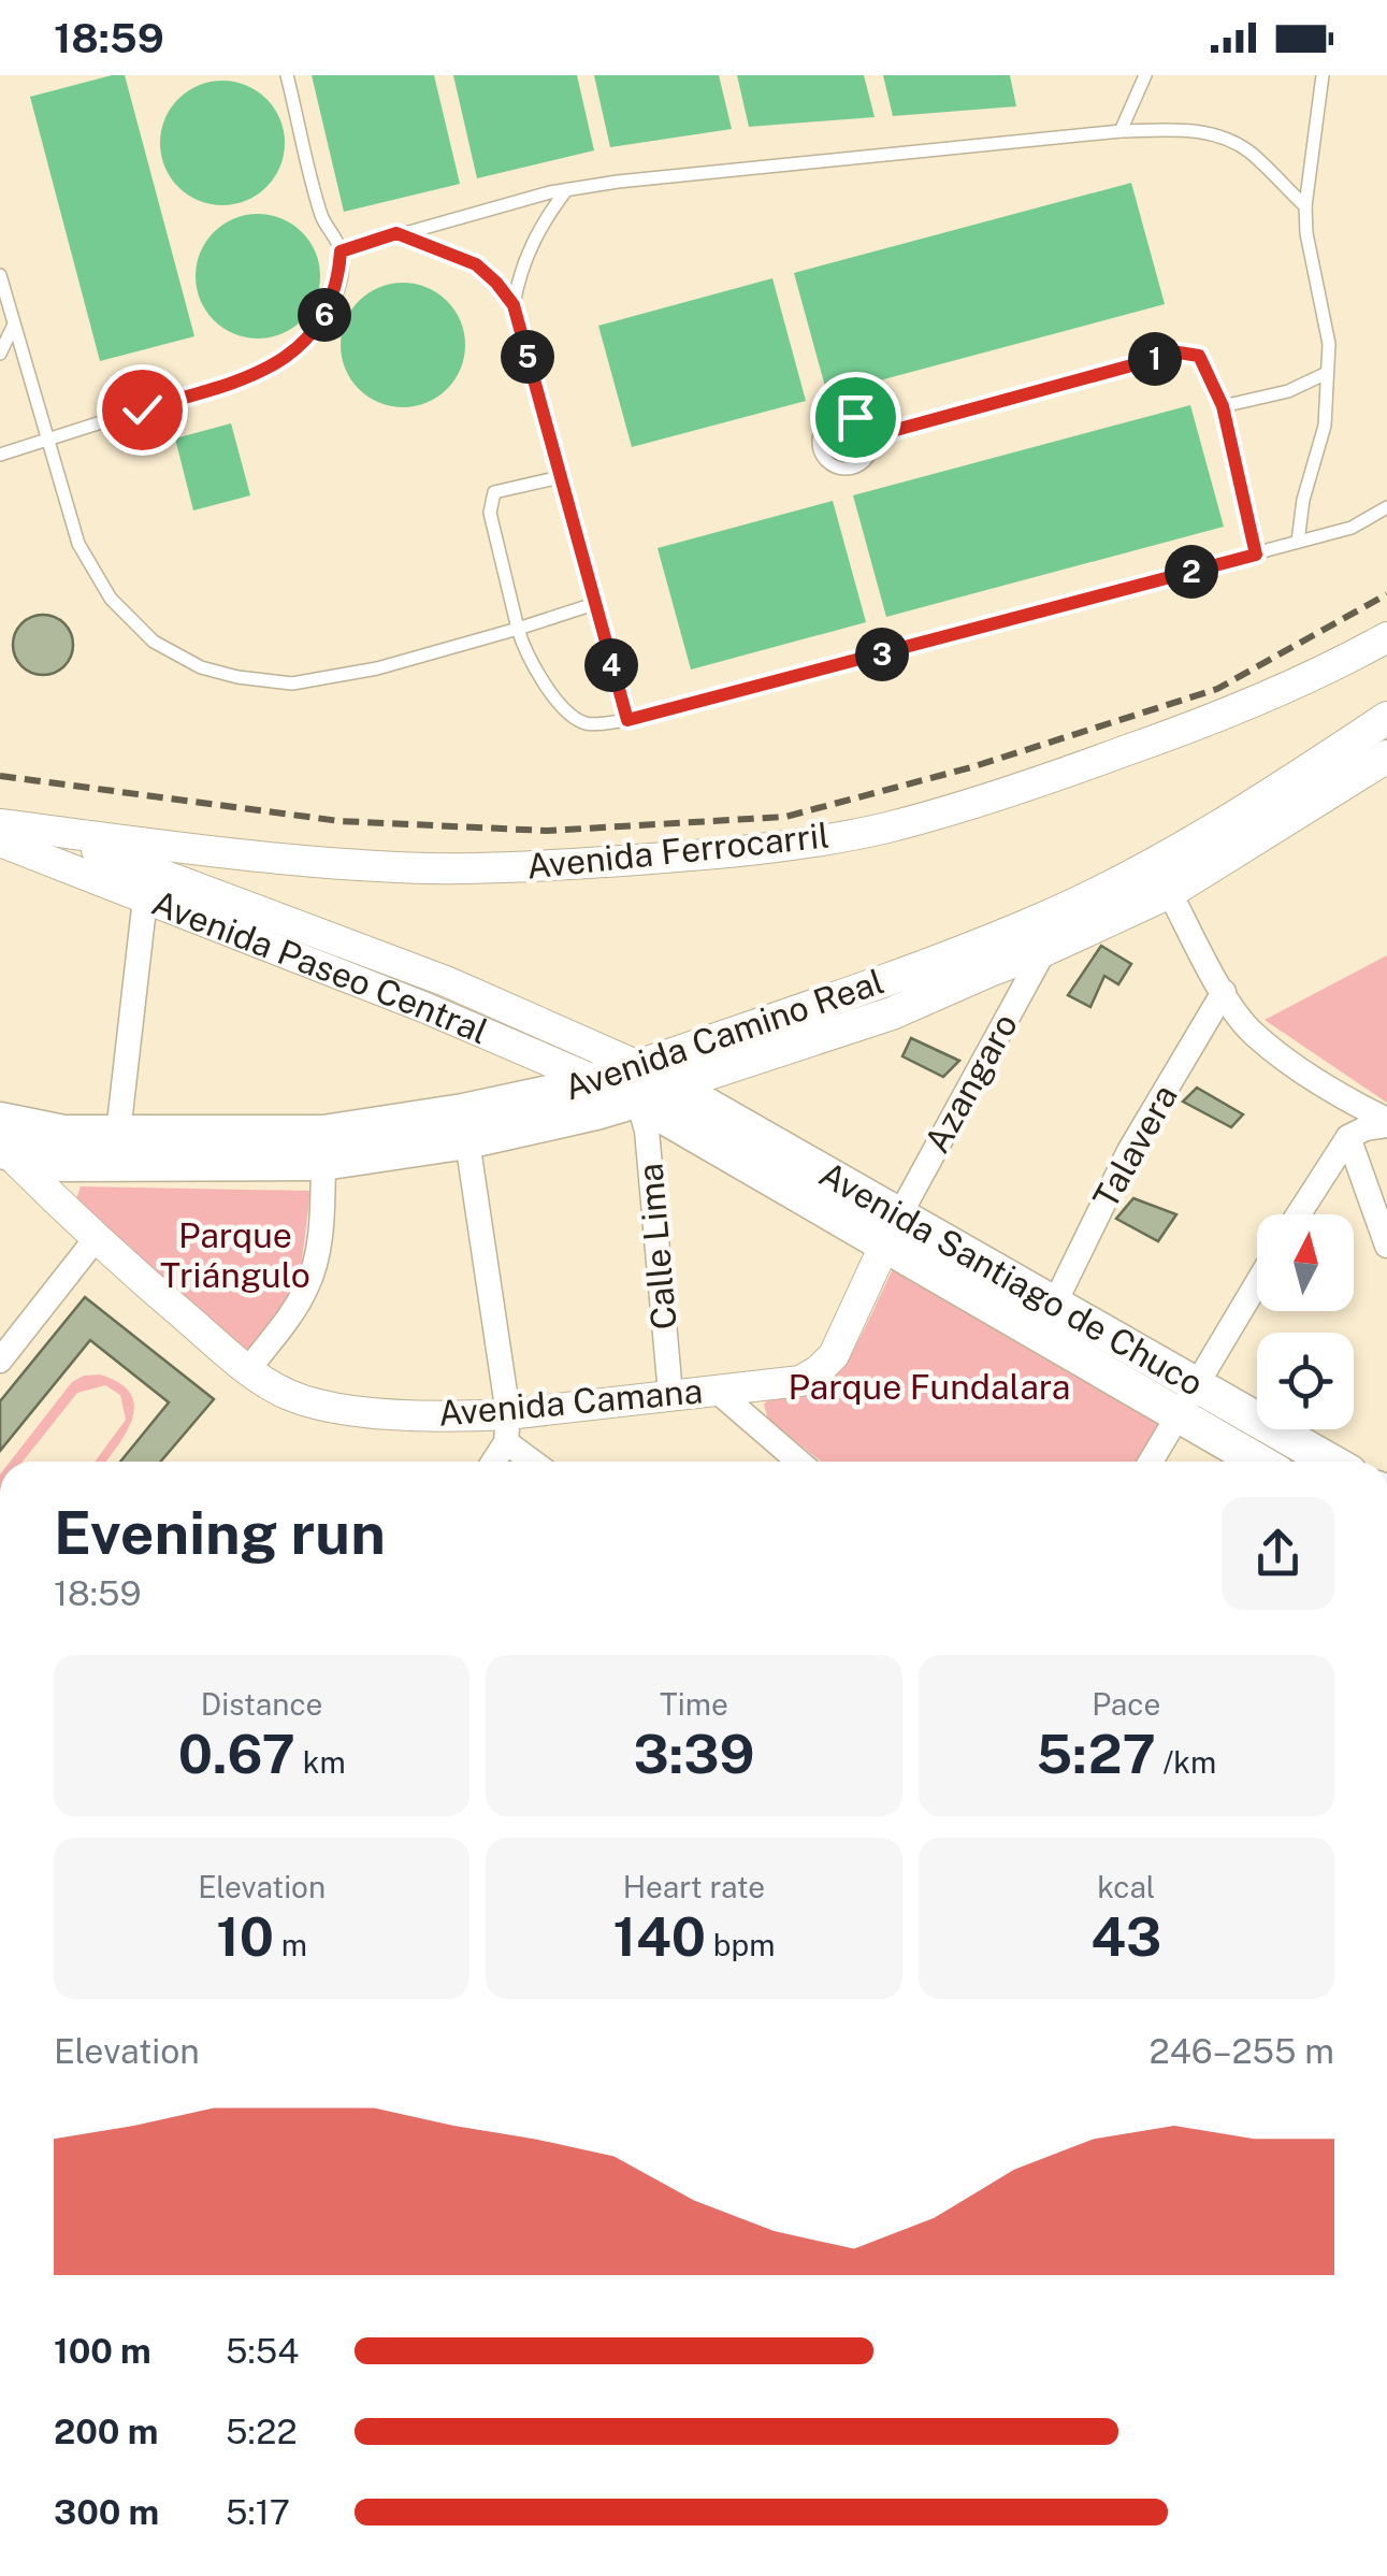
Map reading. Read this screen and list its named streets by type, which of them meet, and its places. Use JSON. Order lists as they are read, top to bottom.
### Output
{
  "streets": {
    "main road": ["Avenida Paseo Central", "Avenida Camino Real", "Avenida Santiago de Chuco"],
    "street": [
      "Avenida Ferrocarril",
      "Azangaro",
      "Talavera",
      "Calle Lima",
      "Avenida Camana"
    ]
  },
  "crossings": [
    ["Avenida Ferrocarril", "Avenida Paseo Central"],
    ["Avenida Paseo Central", "Avenida Camino Real"],
    ["Avenida Paseo Central", "Calle Lima"],
    ["Avenida Paseo Central", "Avenida Santiago de Chuco"],
    ["Avenida Camino Real", "Azangaro"],
    ["Avenida Camino Real", "Calle Lima"],
    ["Avenida Camino Real", "Avenida Santiago de Chuco"],
    ["Avenida Camino Real", "Avenida Camana"],
    ["Azangaro", "Avenida Santiago de Chuco"],
    ["Azangaro", "Avenida Camana"],
    ["Talavera", "Avenida Santiago de Chuco"],
    ["Calle Lima", "Avenida Santiago de Chuco"],
    ["Calle Lima", "Avenida Camana"],
    ["Avenida Santiago de Chuco", "Avenida Camana"]
  ],
  "parks": ["Parque Triángulo", "Parque Fundalara"],
  "north": "top",
  "page": {
    "status": "18:59",
    "pins": [
      "6",
      "5",
      "1",
      "2",
      "3",
      "4"
    ],
    "heading": ["Evening run", "18:59"],
    "stats": [
      ["Distance", "0.67 km"],
      ["Time", "3:39"],
      ["Pace", "5:27 /km"],
      ["Elevation", "10 m"],
      ["Heart rate", "140 bpm"],
      ["kcal", "43"]
    ],
    "chart": ["Elevation", "246–255 m"],
    "list": [
      {
        "name": "100 m",
        "note": "5:54"
      },
      {
        "name": "200 m",
        "note": "5:22"
      },
      {
        "name": "300 m",
        "note": "5:17"
      }
    ]
  }
}
